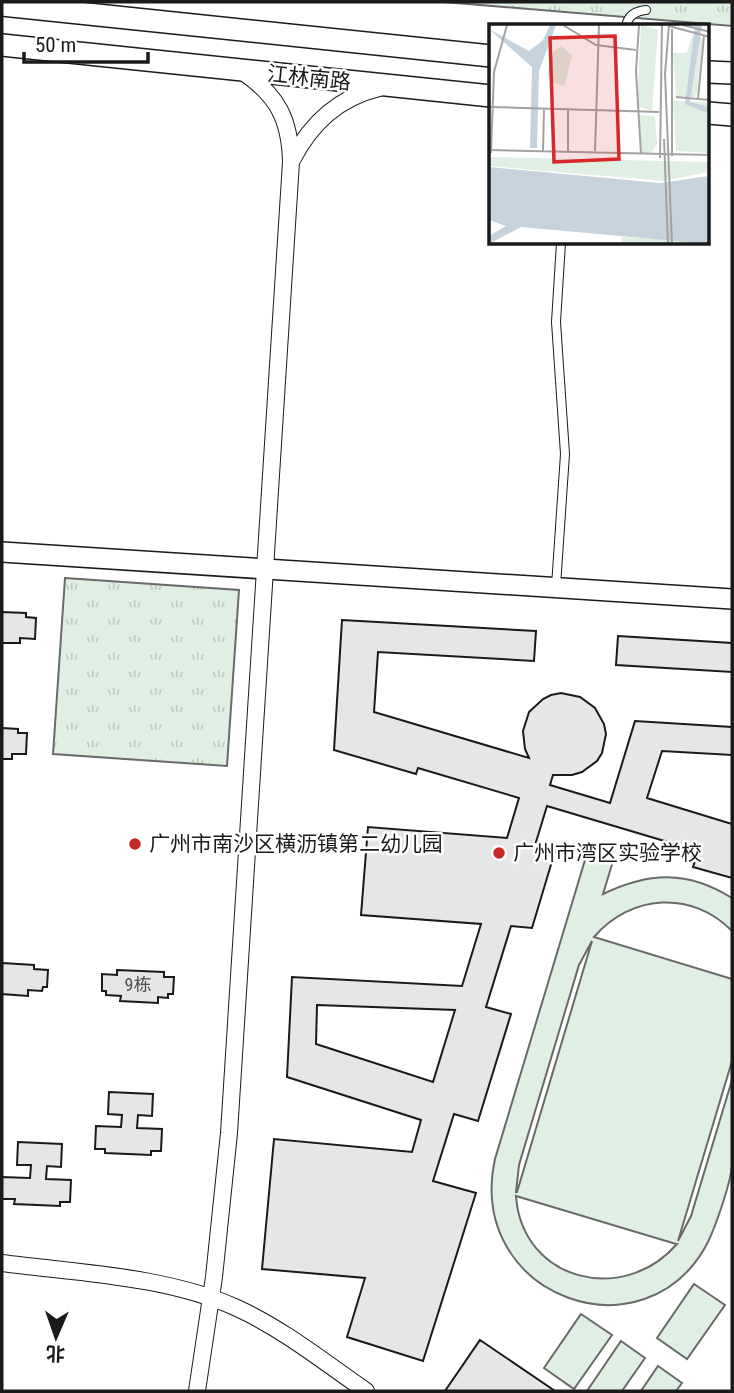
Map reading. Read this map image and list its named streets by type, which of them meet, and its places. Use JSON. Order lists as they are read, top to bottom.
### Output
{
  "streets": {
    "main road": ["江林南路"]
  },
  "places": ["广州市南沙区横沥镇第二幼儿园", "广州市湾区实验学校"],
  "house_numbers": ["9栋"],
  "scale_bar": "50 m",
  "north": "bottom"
}
